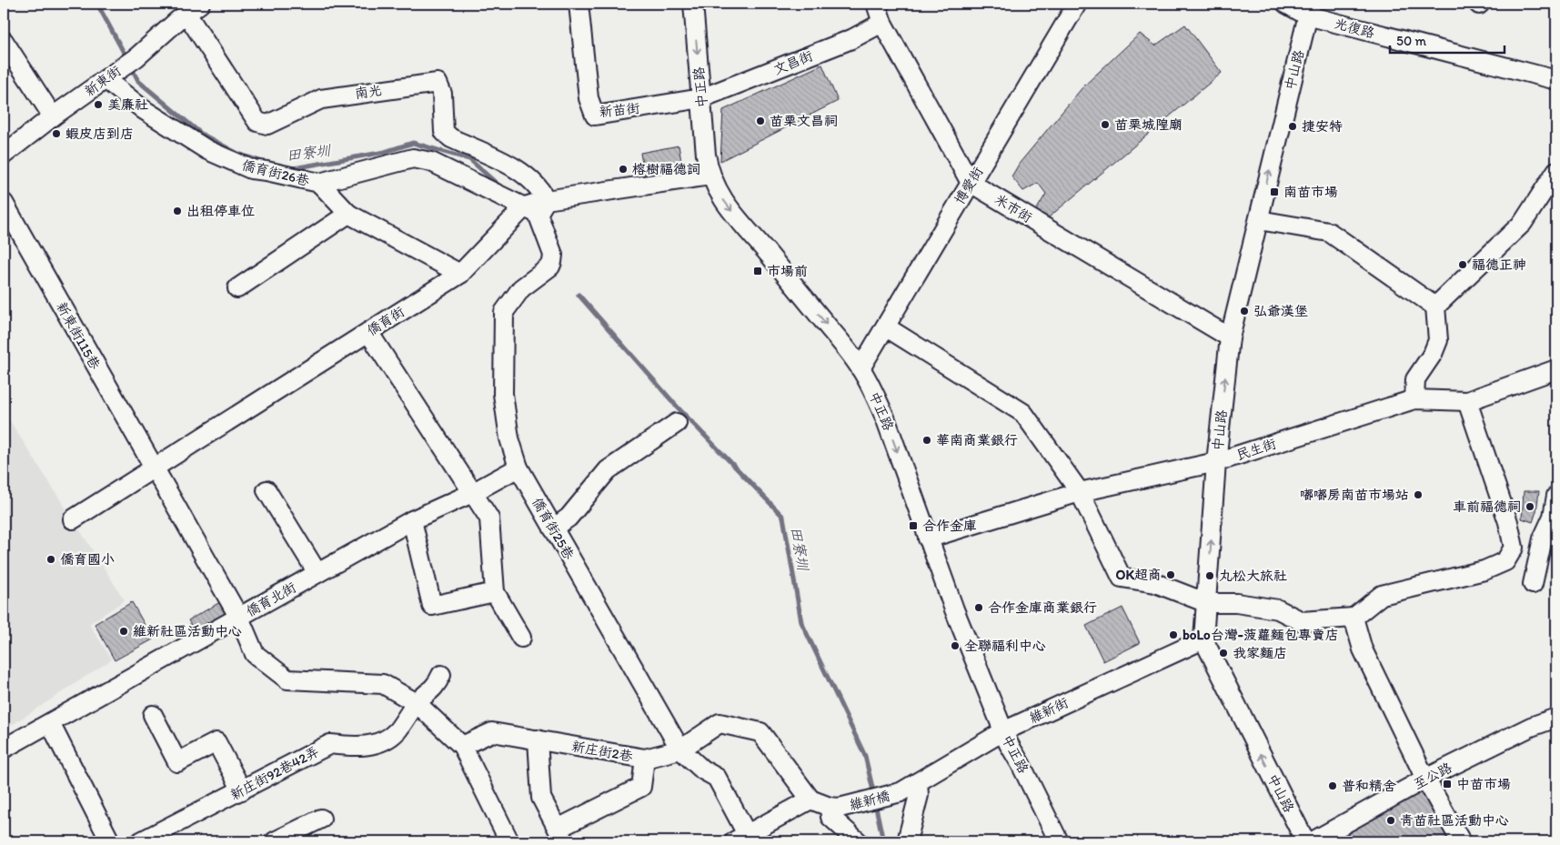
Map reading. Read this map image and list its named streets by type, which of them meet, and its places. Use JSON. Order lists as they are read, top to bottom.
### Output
{
  "streets": {
    "street": [
      "光復路",
      "文昌街",
      "中山路",
      "新東街",
      "中正路",
      "南光",
      "新苗街",
      "僑育街26巷",
      "博愛街",
      "米市街",
      "僑育街",
      "新東街115巷",
      "民生街",
      "僑育街25巷",
      "僑育北街",
      "維新街",
      "新庄街2巷",
      "新庄街92巷42弄",
      "至公路",
      "維新橋"
    ]
  },
  "crossings": [
    ["光復路", "中山路"],
    ["文昌街", "中正路"],
    ["文昌街", "新苗街"],
    ["中山路", "米市街"],
    ["中山路", "民生街"],
    ["中山路", "維新街"],
    ["新東街", "南光"],
    ["新東街", "僑育街26巷"],
    ["中正路", "新苗街"],
    ["中正路", "博愛街"],
    ["中正路", "民生街"],
    ["中正路", "維新街"],
    ["南光", "僑育街26巷"],
    ["南光", "僑育街"],
    ["南光", "僑育街25巷"],
    ["僑育街26巷", "僑育街"],
    ["僑育街26巷", "僑育街25巷"],
    ["博愛街", "米市街"],
    ["僑育街", "新東街115巷"],
    ["僑育街", "僑育街25巷"],
    ["新東街115巷", "僑育北街"],
    ["新東街115巷", "新庄街2巷"],
    ["新東街115巷", "新庄街92巷42弄"],
    ["僑育街25巷", "僑育北街"],
    ["僑育街25巷", "新庄街2巷"],
    ["維新街", "維新橋"]
  ],
  "one_way": ["中山路"],
  "water": ["田寮圳"],
  "places": {
    "other": [
      "美廉社",
      "苗栗文昌祠",
      "苗栗城隍廟",
      "捷安特",
      "蝦皮店到店",
      "榕樹福德詞",
      "出租停車位",
      "福德正神",
      "弘爺漢堡",
      "華南商業銀行",
      "嘟嘟房南苗市場站",
      "車前福德祠",
      "僑育國小",
      "OK超商",
      "丸松大旅社",
      "合作金庫商業銀行",
      "維新社區活動中心",
      "boLo台灣-菠蘿麵包專賣店",
      "全聯福利中心",
      "我家麵店",
      "普和精舍",
      "青苗社區活動中心"
    ],
    "transit": [
      "南苗市場",
      "市場前",
      "合作金庫",
      "中苗市場"
    ]
  },
  "scale_bar": "50 m"
}
